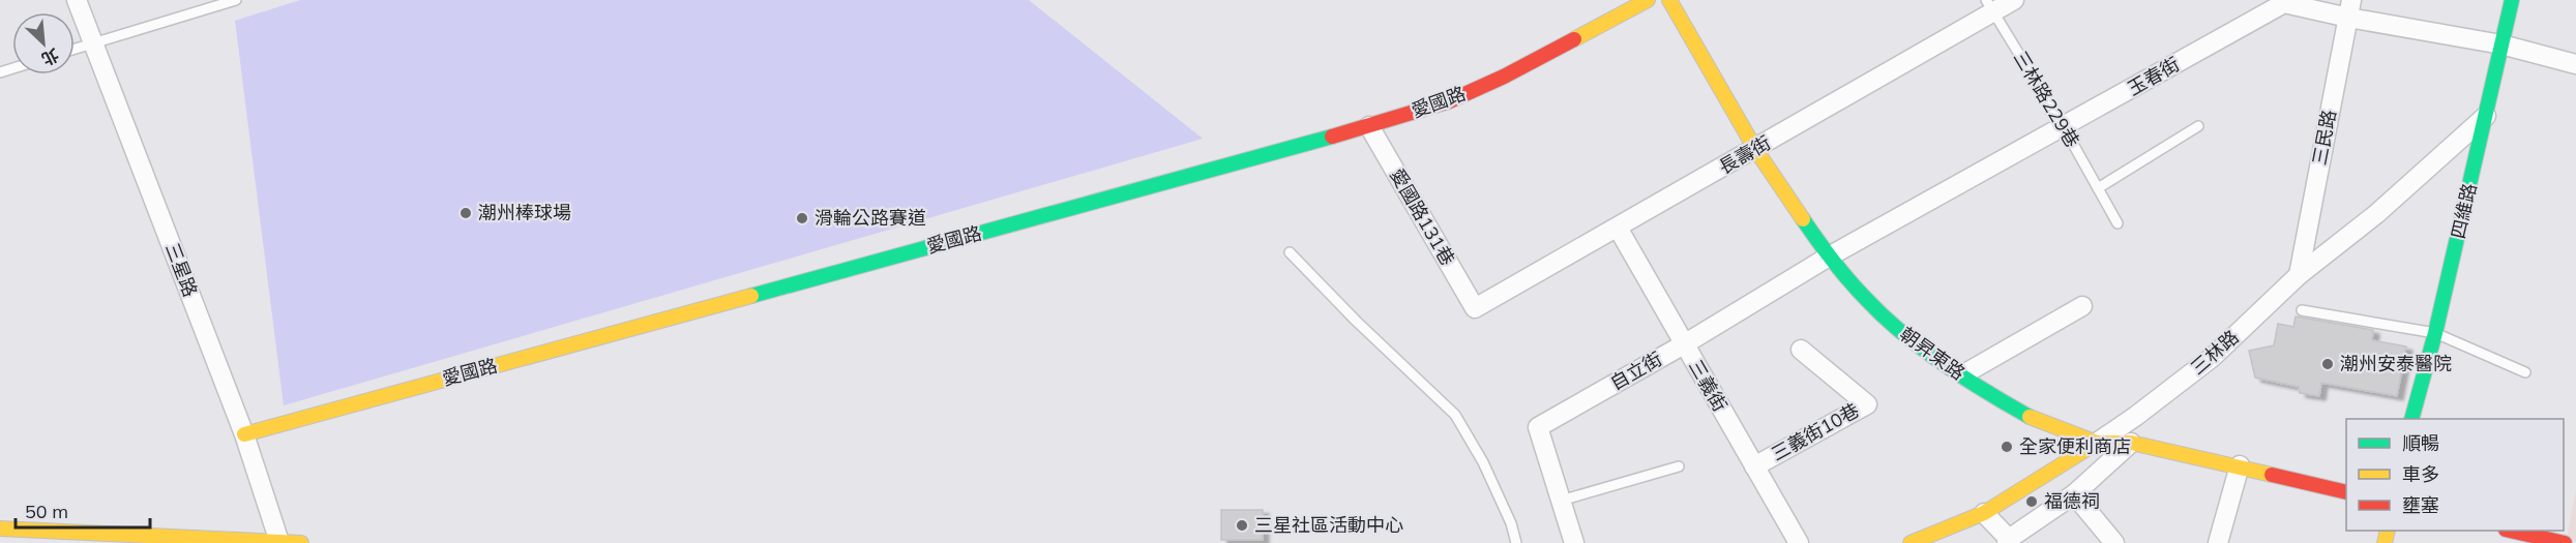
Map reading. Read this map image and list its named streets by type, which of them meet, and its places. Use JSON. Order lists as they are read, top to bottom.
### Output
{
  "streets": {
    "street": [
      "玉春街",
      "愛國路",
      "三民路",
      "長壽街",
      "四維路",
      "愛國路131巷",
      "三星路",
      "三林路",
      "朝昇東路",
      "自立街",
      "三義街",
      "三義街10巷"
    ],
    "lane": ["三林路229巷"]
  },
  "crossings": [
    ["玉春街", "三林路229巷"],
    ["玉春街", "三民路"],
    ["玉春街", "四維路"],
    ["玉春街", "朝昇東路"],
    ["玉春街", "自立街"],
    ["三林路229巷", "長壽街"],
    ["愛國路", "愛國路131巷"],
    ["愛國路", "三星路"],
    ["三民路", "三林路"],
    ["長壽街", "愛國路131巷"],
    ["長壽街", "朝昇東路"],
    ["長壽街", "三義街"],
    ["四維路", "三林路"],
    ["三林路", "朝昇東路"],
    ["朝昇東路", "自立街"],
    ["自立街", "三義街"],
    ["三義街", "三義街10巷"]
  ],
  "places": [
    "潮州棒球場",
    "滑輪公路賽道",
    "潮州安泰醫院",
    "全家便利商店",
    "福德祠",
    "三星社區活動中心"
  ],
  "legend": ["順暢", "車多", "壅塞"],
  "scale_bar": "50 m",
  "north": "bottom right"
}
